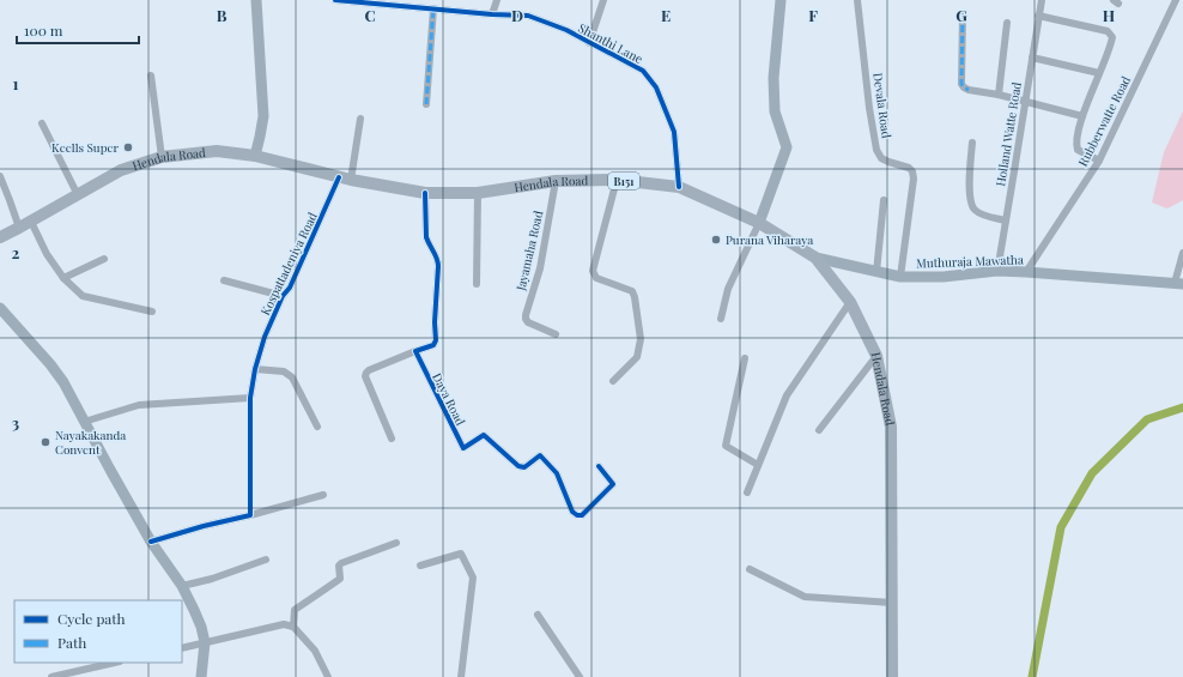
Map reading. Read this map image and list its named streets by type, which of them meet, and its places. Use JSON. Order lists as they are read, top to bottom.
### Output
{
  "streets": {
    "main road": ["Hendala Road", "B151"],
    "street": [
      "Shanthi Lane",
      "Devala Road",
      "Rubberwatte Road",
      "Holland Watte Road",
      "Jayamaha Road",
      "Muthuraja Mawatha",
      "Kospattadeniya Road",
      "Daya Road"
    ]
  },
  "crossings": [
    ["Shanthi Lane", "Hendala Road"],
    ["Devala Road", "Muthuraja Mawatha"],
    ["Rubberwatte Road", "Muthuraja Mawatha"],
    ["Holland Watte Road", "Muthuraja Mawatha"],
    ["Hendala Road", "Jayamaha Road"],
    ["Hendala Road", "Muthuraja Mawatha"],
    ["Hendala Road", "Kospattadeniya Road"]
  ],
  "places": ["Keells Super", "Purana Viharaya", "Nayakakanda Convent"],
  "legend": ["Cycle path", "Path"],
  "scale_bar": "100 m",
  "grid": {
    "columns": [
      "B",
      "C",
      "D",
      "E",
      "F",
      "G",
      "H"
    ],
    "rows": ["1", "2", "3"]
  }
}
